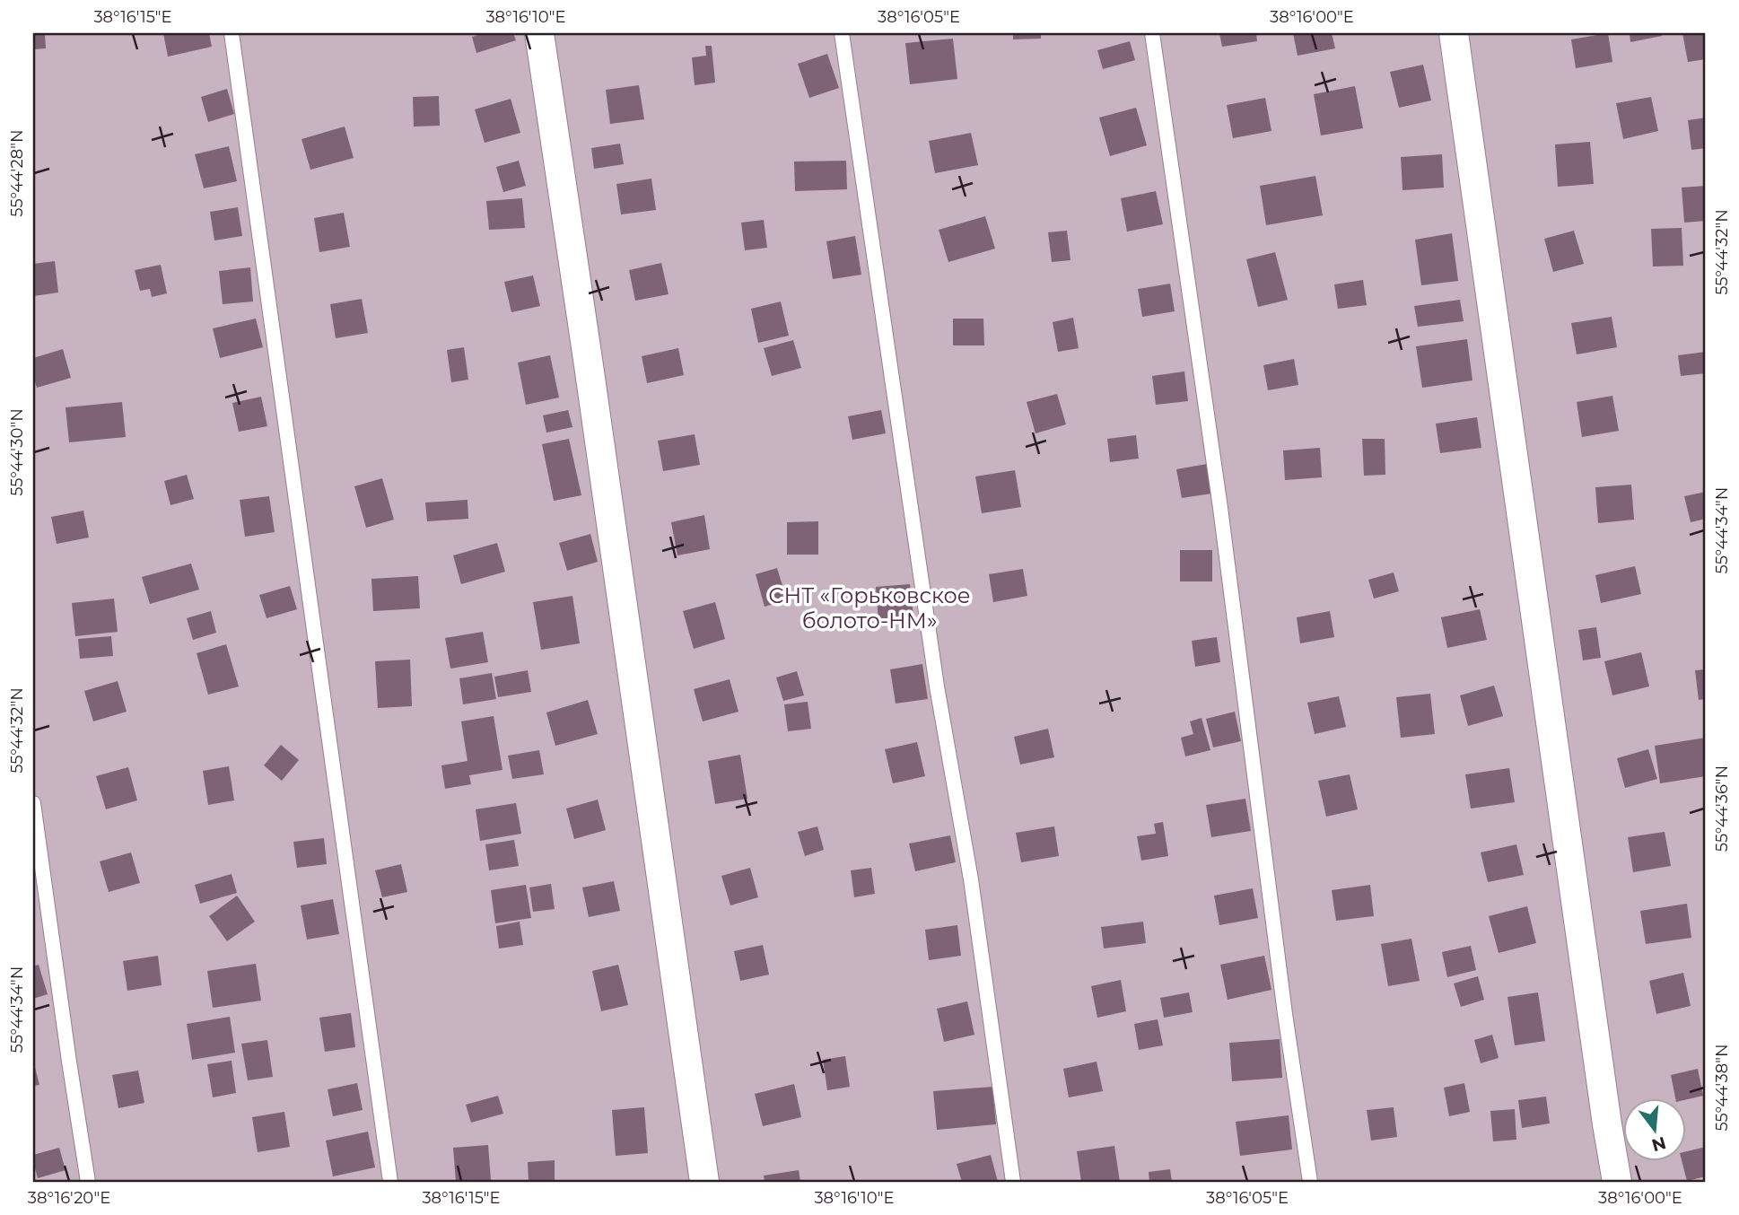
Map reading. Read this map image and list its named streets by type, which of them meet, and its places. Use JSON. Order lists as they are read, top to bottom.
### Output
{
  "parks": ["СНТ «Горьковское болото-НМ»"],
  "north": "bottom",
  "coordinates": [
    "38°16'15\"E",
    "38°16'10\"E",
    "38°16'05\"E",
    "38°16'00\"E",
    "55°44'28\"N",
    "55°44'32\"N",
    "55°44'30\"N",
    "55°44'34\"N",
    "55°44'36\"N",
    "55°44'38\"N",
    "38°16'20\"E"
  ]
}
